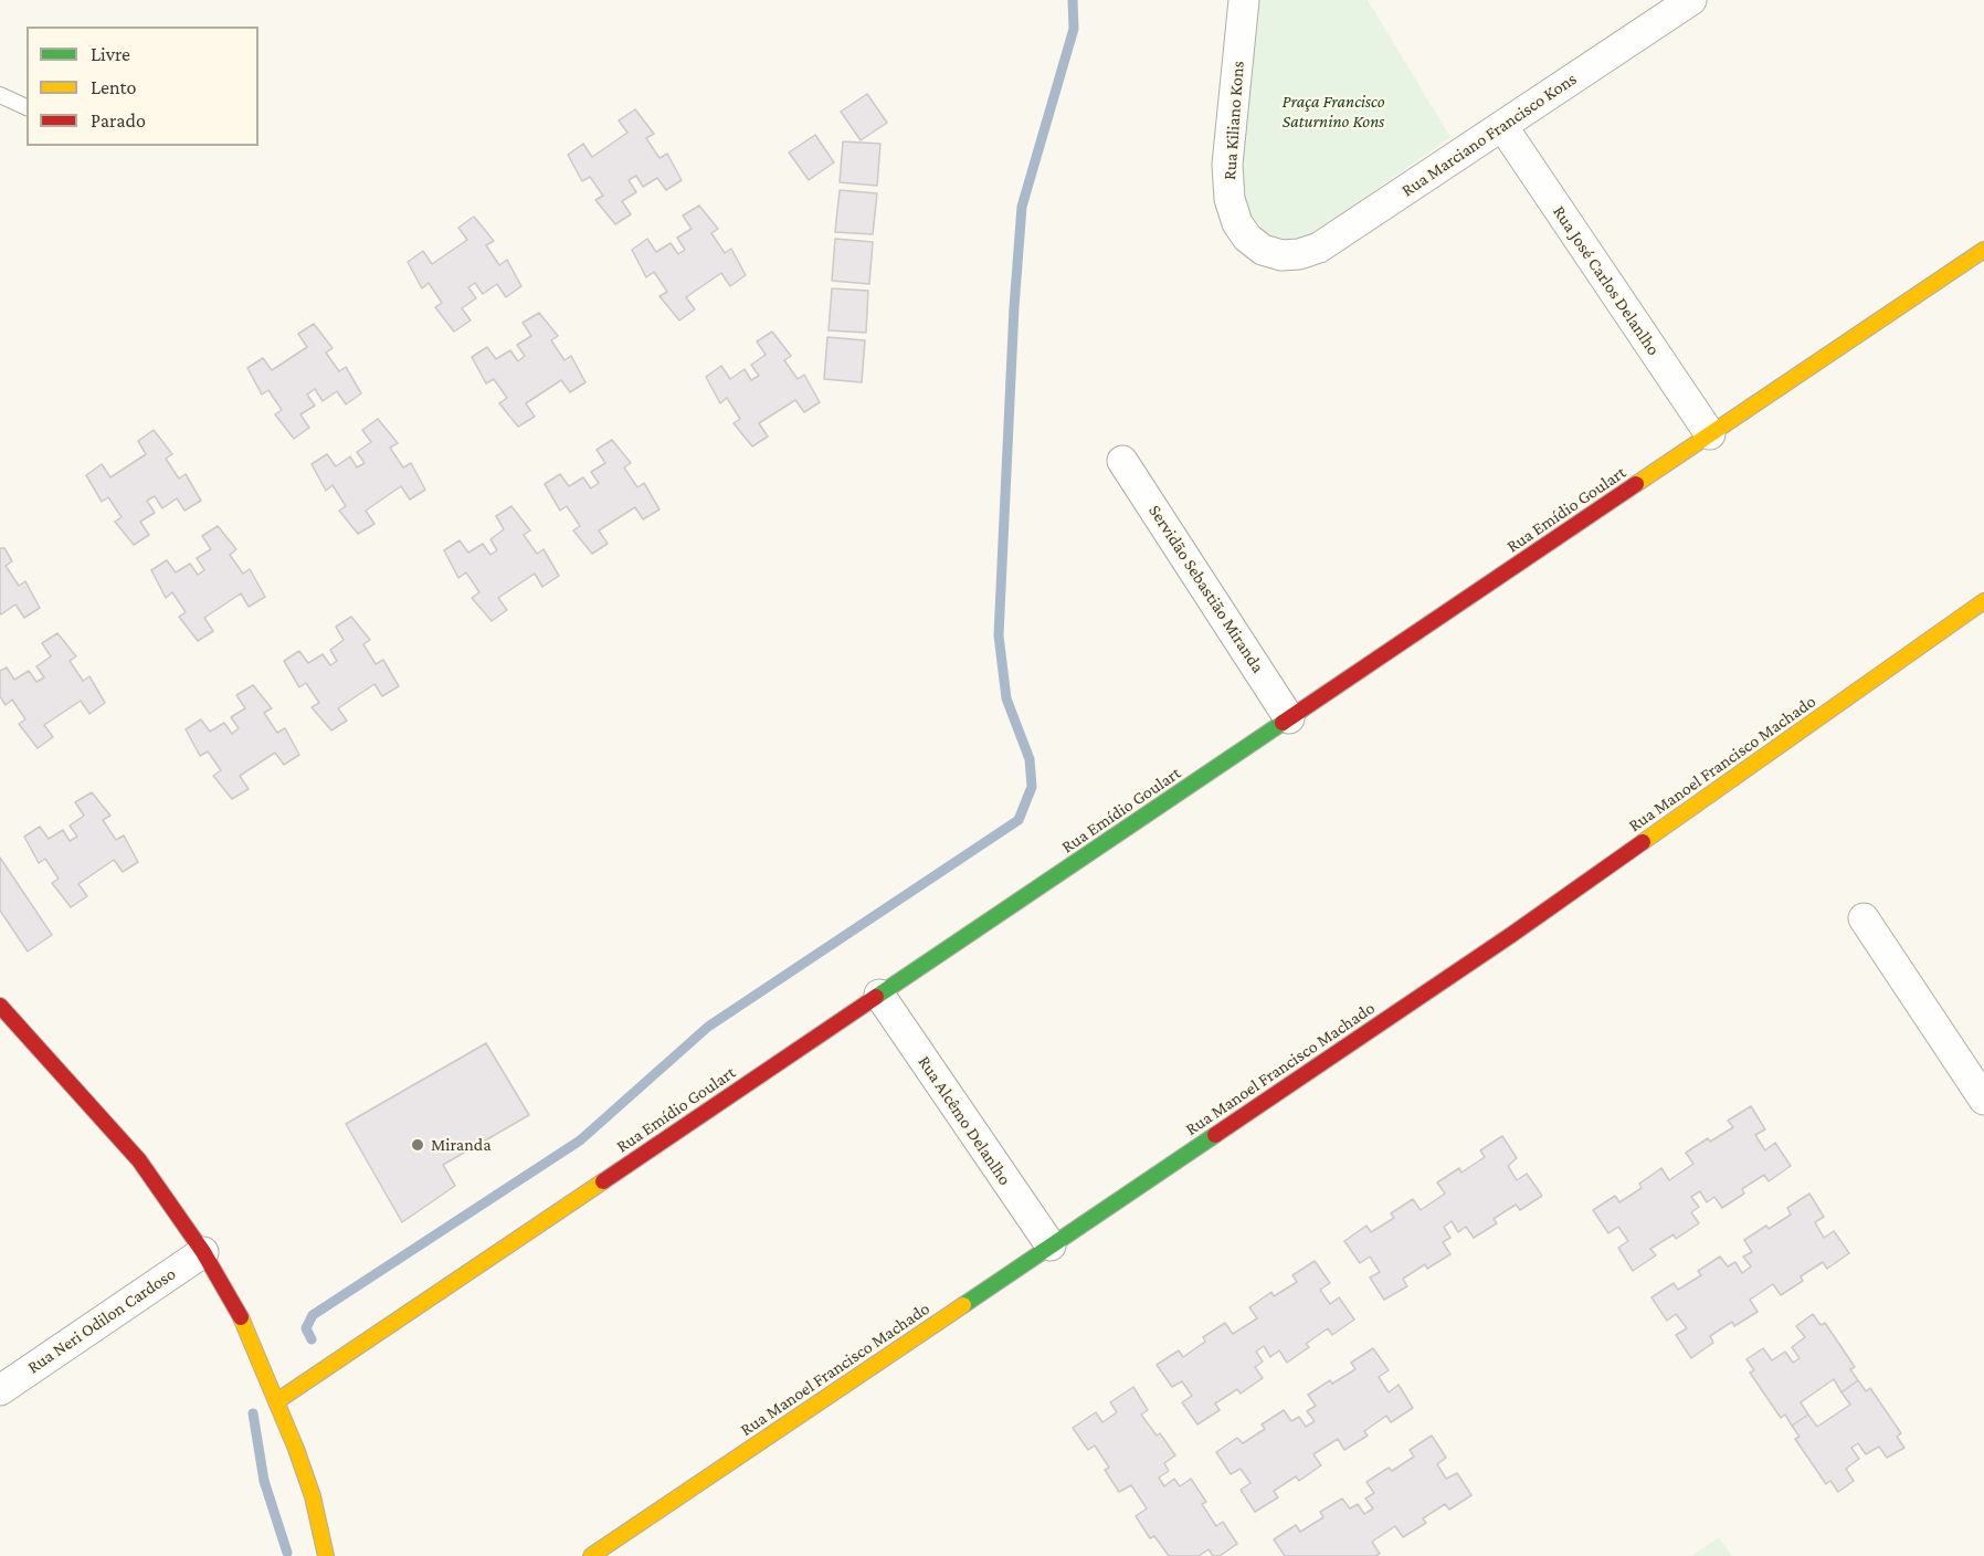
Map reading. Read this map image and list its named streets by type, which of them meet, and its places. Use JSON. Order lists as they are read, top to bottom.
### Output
{
  "streets": {
    "street": [
      "Rua Kiliano Kons",
      "Rua Marciano Francisco Kons",
      "Rua José Carlos Delanlho",
      "Rua Emídio Goulart",
      "Servidão Sebastião Miranda",
      "Rua Manoel Francisco Machado",
      "Rua Alcêmo Delanlho",
      "Rua Neri Odilon Cardoso"
    ]
  },
  "crossings": [
    ["Rua Kiliano Kons", "Rua Marciano Francisco Kons"],
    ["Rua Marciano Francisco Kons", "Rua José Carlos Delanlho"],
    ["Rua José Carlos Delanlho", "Rua Emídio Goulart"],
    ["Rua Emídio Goulart", "Servidão Sebastião Miranda"],
    ["Rua Emídio Goulart", "Rua Alcêmo Delanlho"],
    ["Rua Manoel Francisco Machado", "Rua Alcêmo Delanlho"]
  ],
  "parks": ["Praça Francisco Saturnino Kons"],
  "places": ["Miranda"],
  "legend": ["Livre", "Lento", "Parado"]
}
